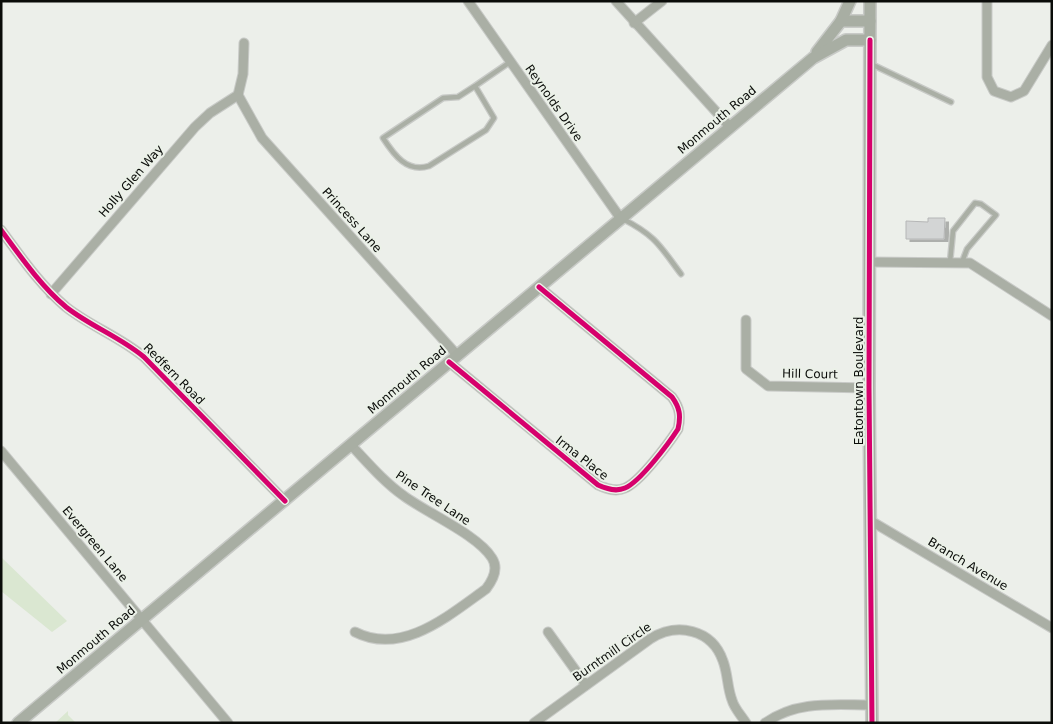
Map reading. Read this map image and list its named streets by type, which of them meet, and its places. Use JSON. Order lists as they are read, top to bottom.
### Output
{
  "streets": {
    "main road": ["Monmouth Road", "Eatontown Boulevard"],
    "street": [
      "Reynolds Drive",
      "Holly Glen Way",
      "Princess Lane",
      "Redfern Road",
      "Hill Court",
      "Irma Place",
      "Pine Tree Lane",
      "Evergreen Lane",
      "Branch Avenue",
      "Burntmill Circle"
    ]
  },
  "crossings": [
    ["Reynolds Drive", "Monmouth Road"],
    ["Monmouth Road", "Princess Lane"],
    ["Monmouth Road", "Redfern Road"],
    ["Monmouth Road", "Eatontown Boulevard"],
    ["Monmouth Road", "Irma Place"],
    ["Monmouth Road", "Pine Tree Lane"],
    ["Monmouth Road", "Evergreen Lane"],
    ["Holly Glen Way", "Princess Lane"],
    ["Holly Glen Way", "Redfern Road"],
    ["Princess Lane", "Irma Place"],
    ["Hill Court", "Eatontown Boulevard"],
    ["Eatontown Boulevard", "Branch Avenue"]
  ]
}
